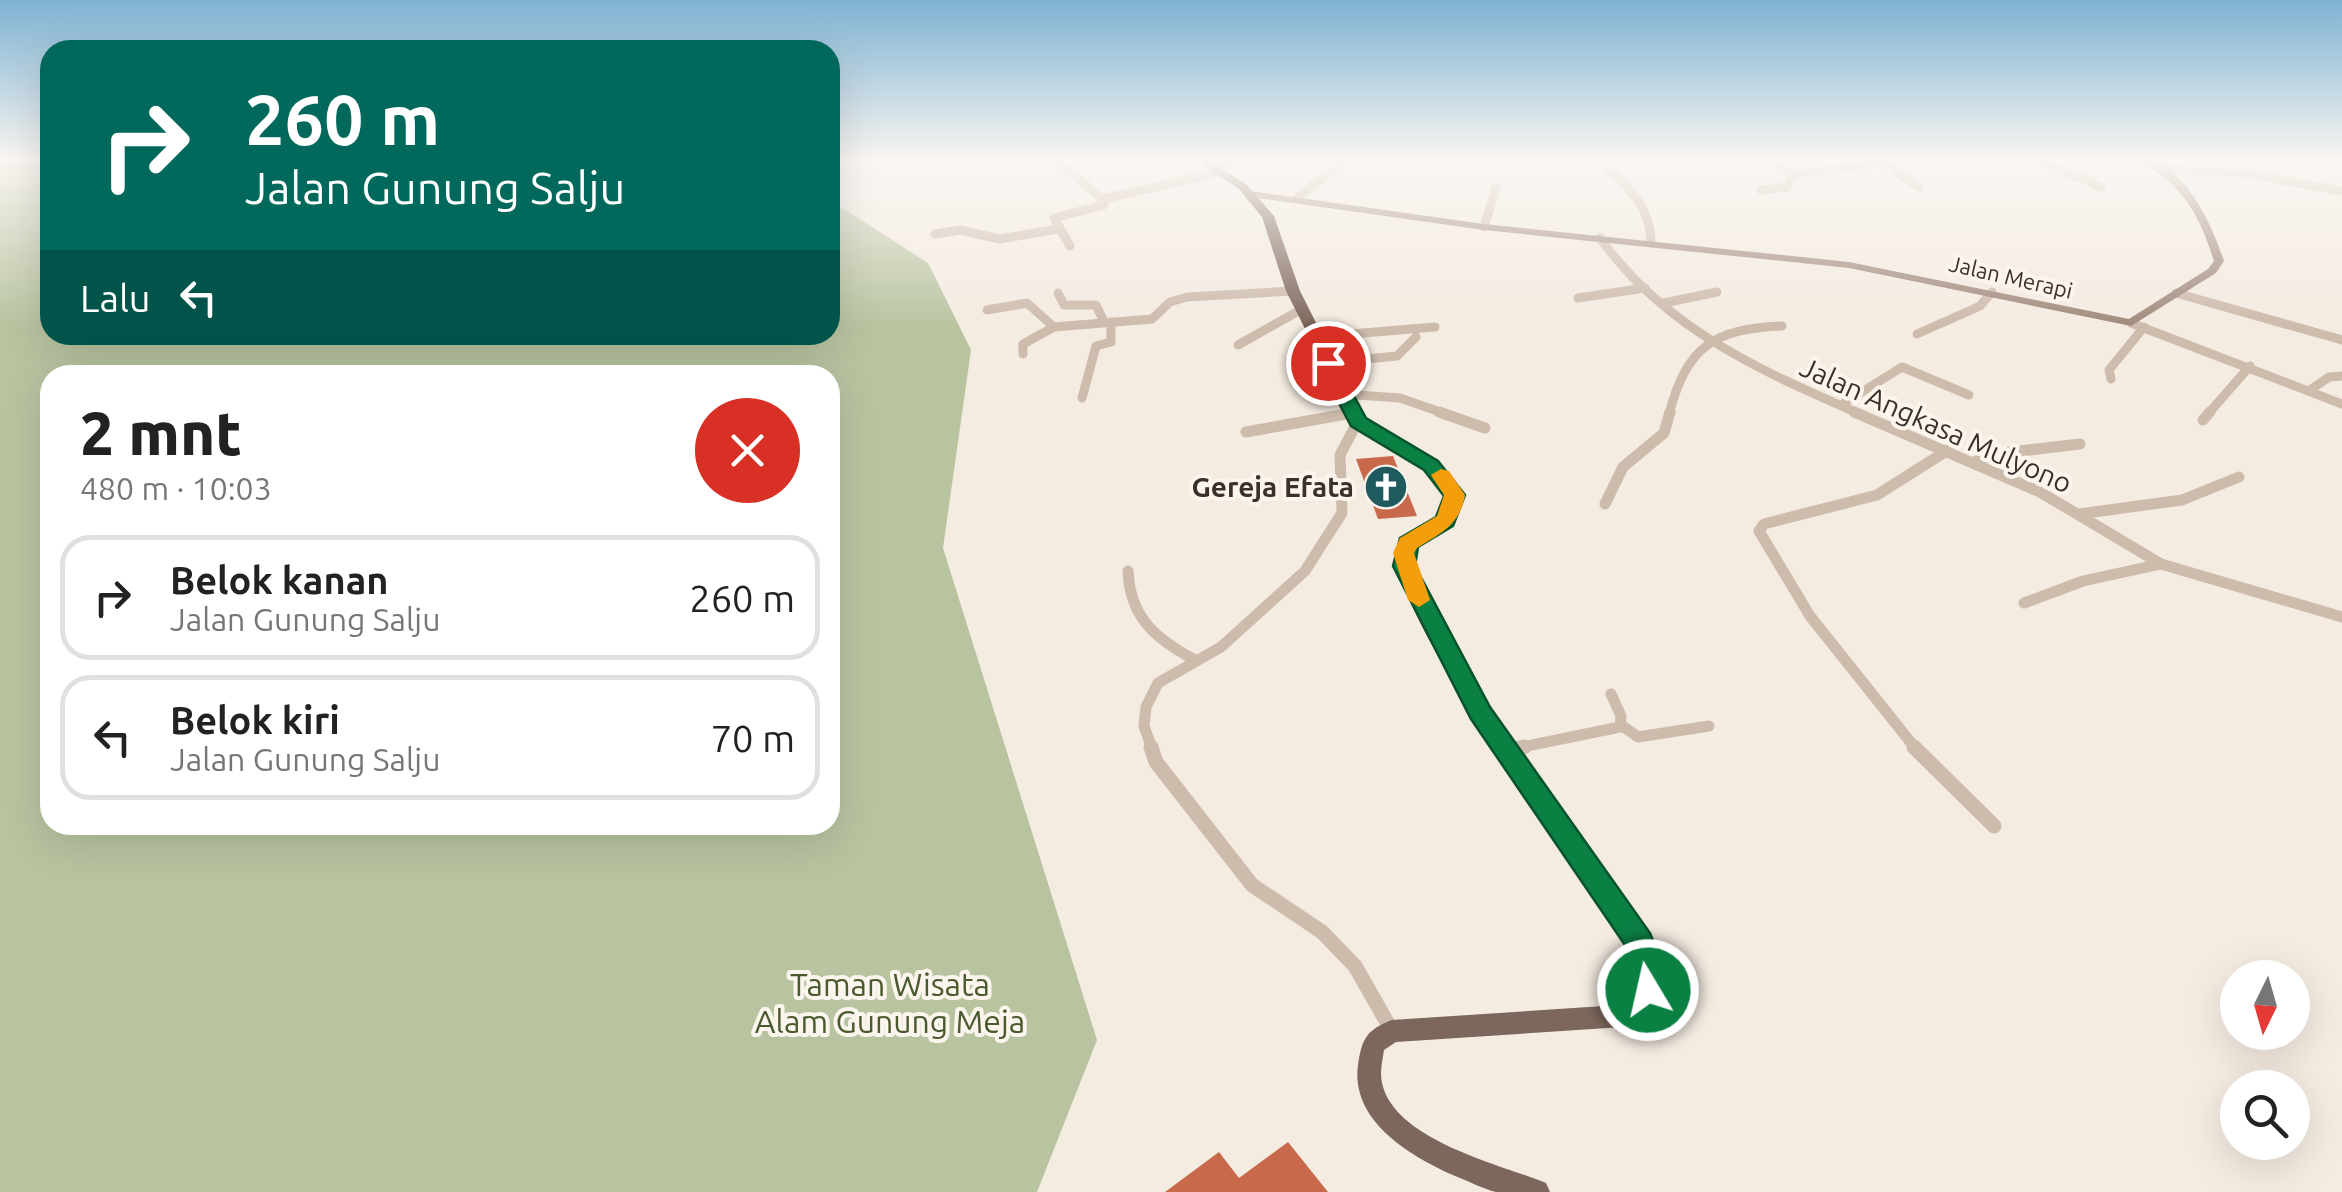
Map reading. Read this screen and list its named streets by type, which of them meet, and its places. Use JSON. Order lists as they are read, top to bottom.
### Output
{
  "streets": {
    "street": ["Jalan Merapi", "Jalan Angkasa Mulyono"]
  },
  "crossings": [
    ["Jalan Merapi", "Jalan Angkasa Mulyono"]
  ],
  "parks": ["Taman Wisata Alam Gunung Meja"],
  "places": {
    "church": ["Gereja Efata"]
  },
  "north": "bottom",
  "page": {
    "turn": ["260 m", "Jalan Gunung Salju"],
    "then": "Lalu",
    "heading": ["2 mnt", "480 m · 10:03"],
    "list": [
      {
        "name": "Belok kanan",
        "note": "Jalan Gunung Salju",
        "value": "260 m"
      },
      {
        "name": "Belok kiri",
        "note": "Jalan Gunung Salju",
        "value": "70 m"
      }
    ]
  }
}
